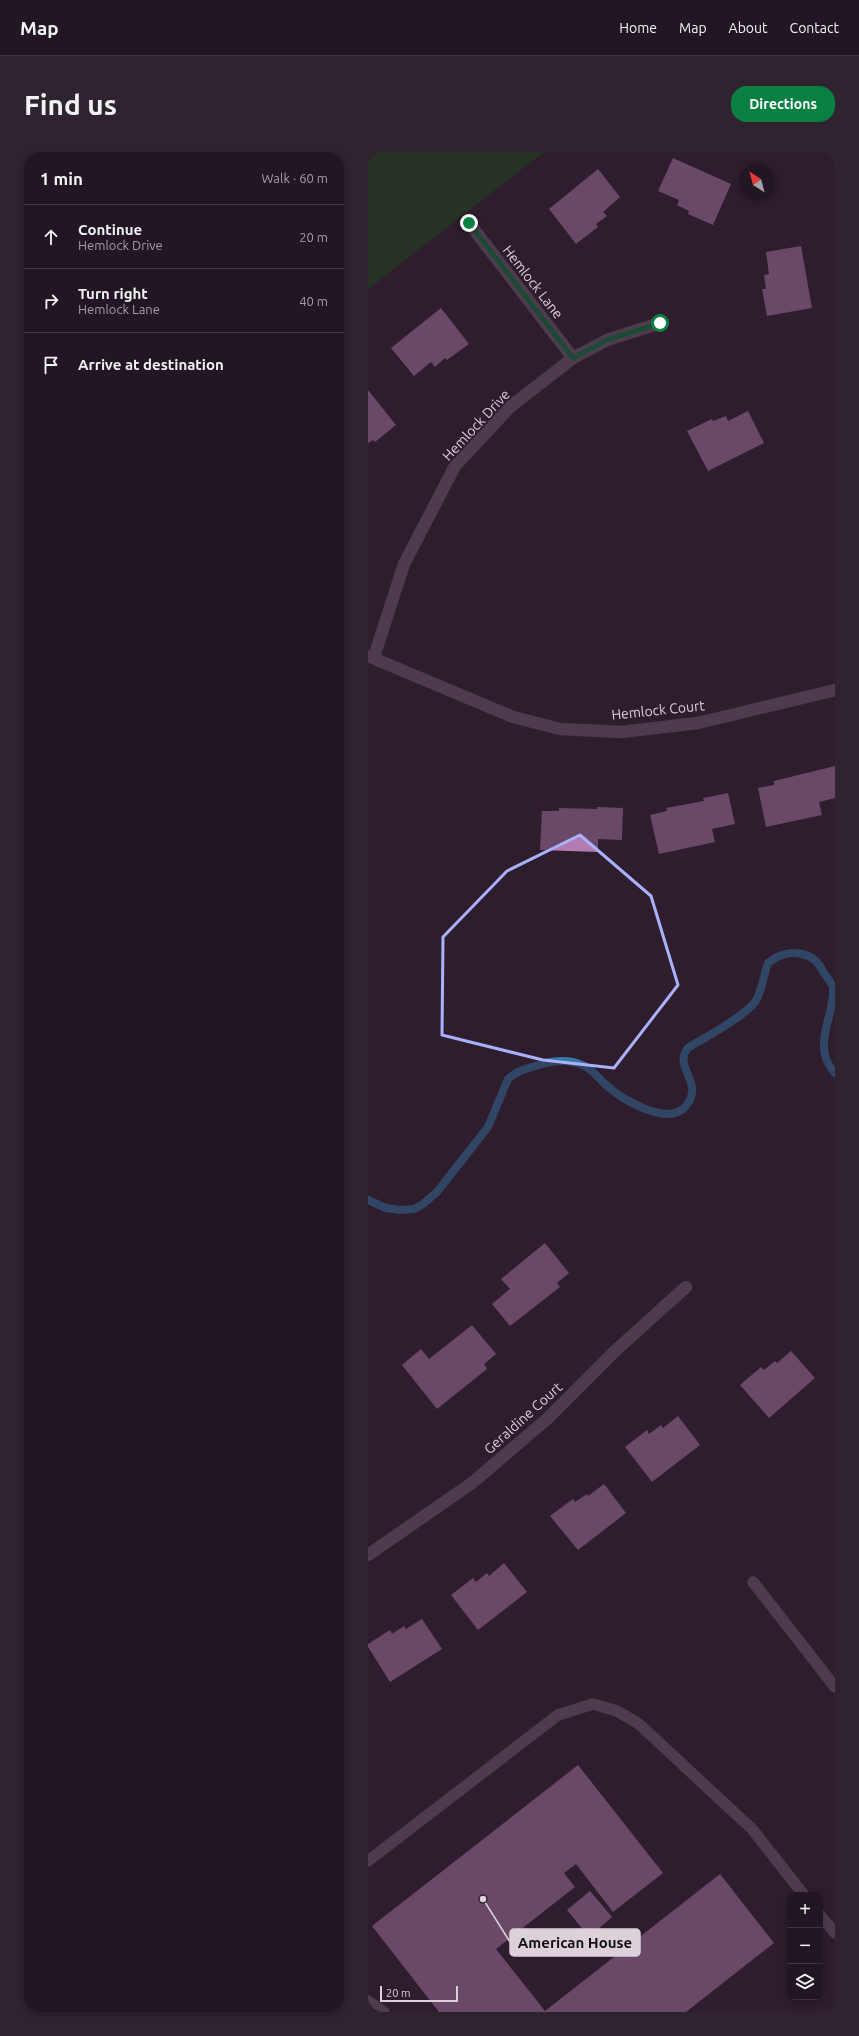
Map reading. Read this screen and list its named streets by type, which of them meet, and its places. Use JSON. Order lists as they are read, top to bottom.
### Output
{
  "streets": {
    "street": [
      "Hemlock Lane",
      "Hemlock Drive",
      "Hemlock Court",
      "Geraldine Court"
    ]
  },
  "crossings": [
    ["Hemlock Lane", "Hemlock Drive"],
    ["Hemlock Drive", "Hemlock Court"]
  ],
  "places": ["American House"],
  "scale_bar": "20 m",
  "north": "top left",
  "page": {
    "header": "Map",
    "nav": [
      "Home",
      "Map",
      "About",
      "Contact"
    ],
    "buttons": "Directions",
    "title": "Find us",
    "heading": ["1 min", "Walk · 60 m"],
    "list": [
      ["Continue", "Hemlock Drive", "20 m"],
      ["Turn right", "Hemlock Lane", "40 m"],
      "Arrive at destination"
    ],
    "map_buttons": ["+", "−"],
    "scale": "20 m"
  }
}
